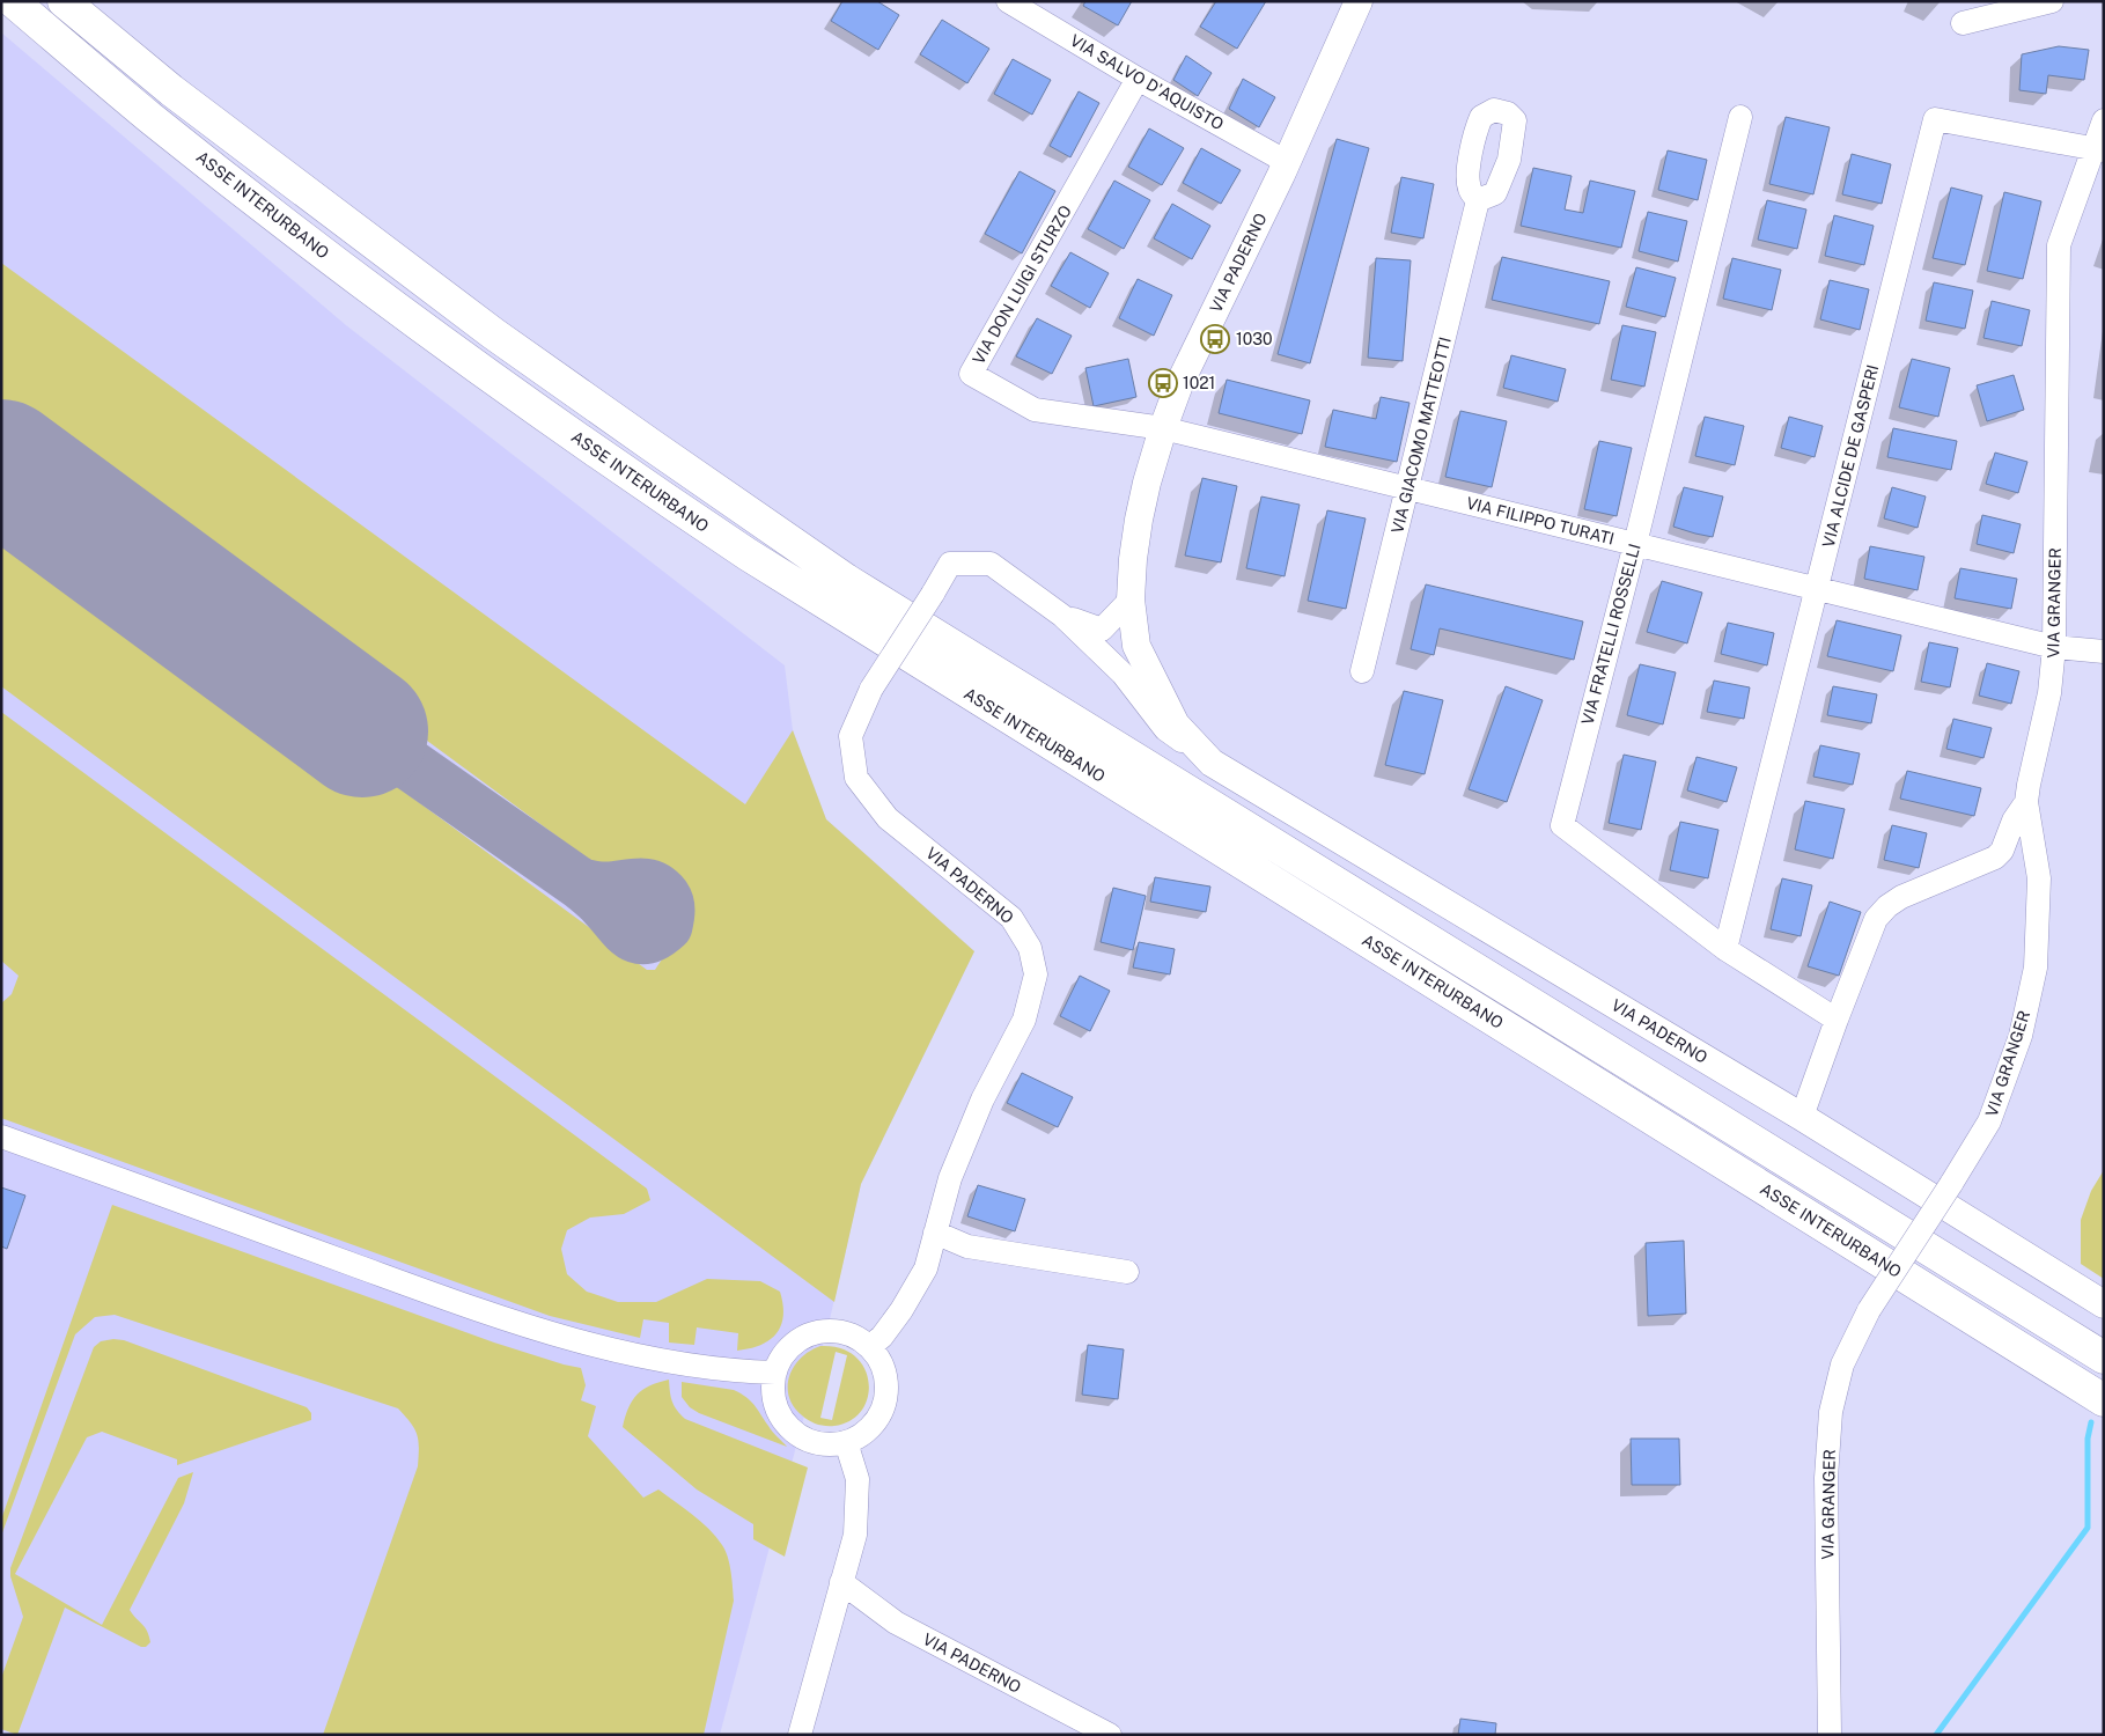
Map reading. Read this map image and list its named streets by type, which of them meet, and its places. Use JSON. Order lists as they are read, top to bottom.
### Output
{
  "streets": {
    "highway": ["ASSE INTERURBANO"],
    "street": [
      "VIA SALVO D'AQUISTO",
      "VIA PADERNO",
      "VIA DON LUIGI STURZO",
      "VIA GIACOMO MATTEOTTI",
      "VIA ALCIDE DE GASPERI",
      "VIA FILIPPO TURATI",
      "VIA GRANGER",
      "VIA FRATELLI ROSSELLI"
    ]
  },
  "crossings": [
    ["VIA SALVO D'AQUISTO", "VIA PADERNO"],
    ["VIA SALVO D'AQUISTO", "VIA DON LUIGI STURZO"],
    ["VIA PADERNO", "VIA DON LUIGI STURZO"],
    ["VIA PADERNO", "VIA FILIPPO TURATI"],
    ["VIA DON LUIGI STURZO", "VIA FILIPPO TURATI"],
    ["VIA GIACOMO MATTEOTTI", "VIA FILIPPO TURATI"],
    ["VIA ALCIDE DE GASPERI", "VIA FILIPPO TURATI"],
    ["VIA ALCIDE DE GASPERI", "VIA GRANGER"],
    ["VIA ALCIDE DE GASPERI", "VIA FRATELLI ROSSELLI"],
    ["VIA FILIPPO TURATI", "VIA GRANGER"],
    ["VIA FILIPPO TURATI", "VIA FRATELLI ROSSELLI"]
  ],
  "places": {
    "bus stop": ["1030", "1021"]
  }
}
